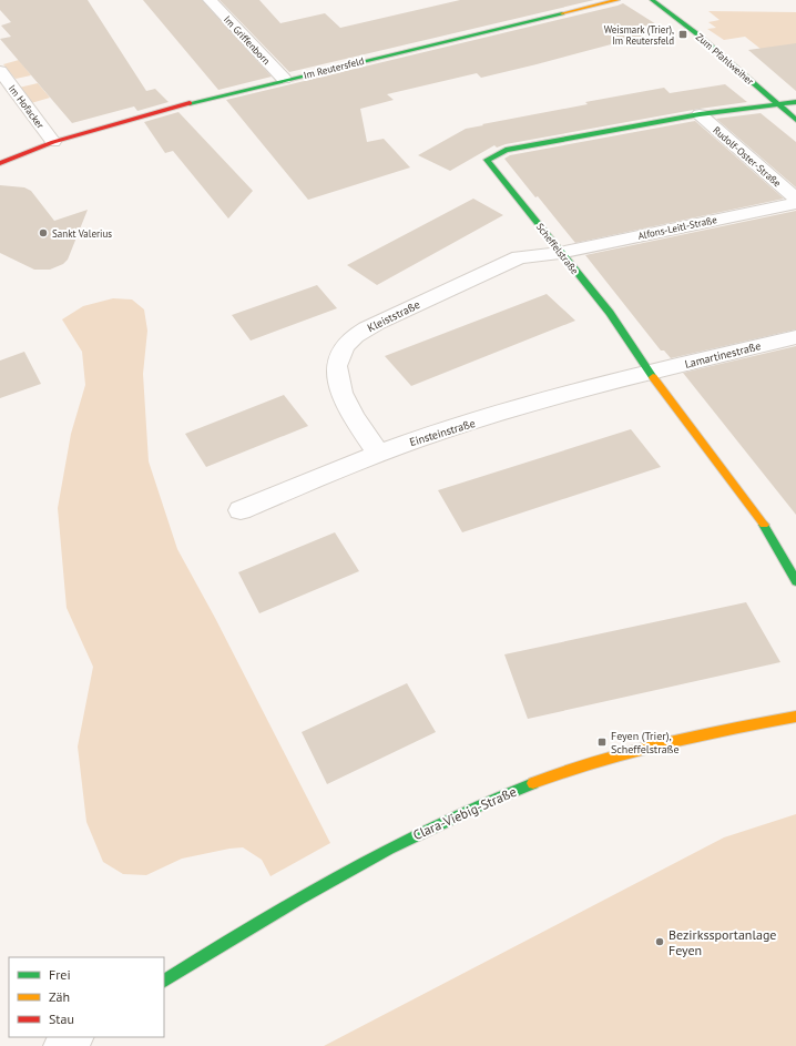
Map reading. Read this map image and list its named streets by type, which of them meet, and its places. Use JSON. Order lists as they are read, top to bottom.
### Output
{
  "streets": {
    "street": [
      "Im Griffenborn",
      "Zum Pfahlweiher",
      "Im Reutersfeld",
      "Im Hofacker",
      "Rudolf-Oster-Straße",
      "Alfons-Leitl-Straße",
      "Scheffelstraße",
      "Kleiststraße",
      "Lamartinestraße",
      "Einsteinstraße",
      "Clara-Viebig-Straße"
    ]
  },
  "crossings": [
    ["Im Griffenborn", "Im Reutersfeld"],
    ["Zum Pfahlweiher", "Scheffelstraße"],
    ["Im Reutersfeld", "Im Hofacker"],
    ["Rudolf-Oster-Straße", "Scheffelstraße"],
    ["Alfons-Leitl-Straße", "Scheffelstraße"],
    ["Alfons-Leitl-Straße", "Kleiststraße"],
    ["Scheffelstraße", "Kleiststraße"],
    ["Scheffelstraße", "Lamartinestraße"],
    ["Scheffelstraße", "Einsteinstraße"],
    ["Kleiststraße", "Einsteinstraße"],
    ["Lamartinestraße", "Einsteinstraße"]
  ],
  "places": {
    "transit": ["Weismark (Trier), Im Reutersfeld", "Feyen (Trier), Scheffelstraße"],
    "other": ["Sankt Valerius", "Bezirkssportanlage Feyen"]
  },
  "legend": ["Frei", "Zäh", "Stau"]
}
